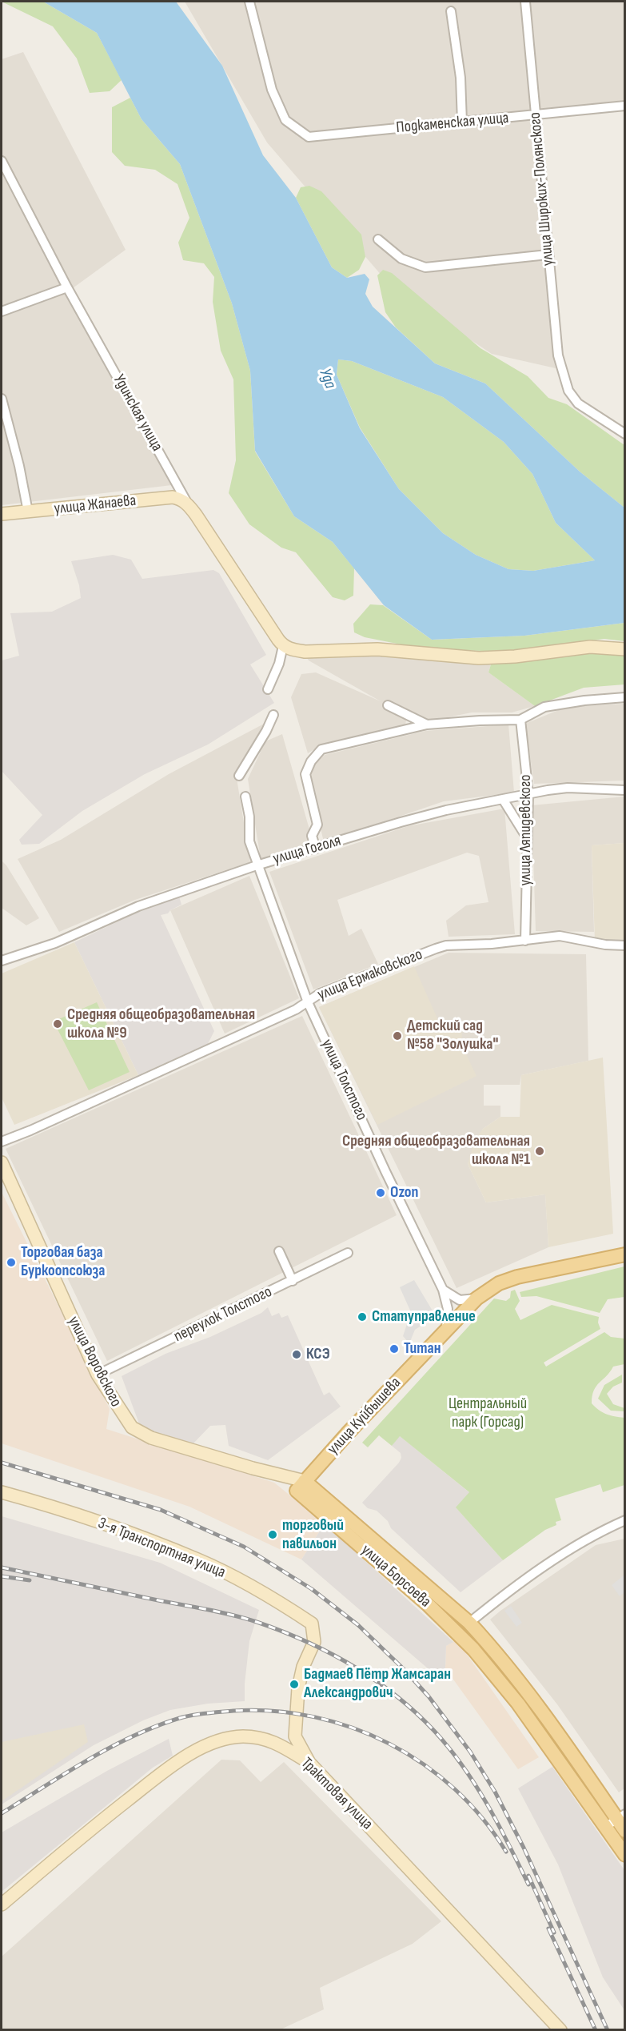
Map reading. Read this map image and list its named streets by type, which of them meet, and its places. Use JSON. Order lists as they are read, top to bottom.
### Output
{
  "streets": {
    "main road": ["улица Куйбышева", "улица Борсоева"],
    "street": [
      "Подкаменская улица",
      "улица Широких-Полянского",
      "Удинская улица",
      "улица Жанаева",
      "улица Ляпидевского",
      "улица Гоголя",
      "улица Ермаковского",
      "улица Толстого",
      "переулок Толстого",
      "улица Воровского",
      "3-я Транспортная улица",
      "Трактовая улица"
    ]
  },
  "crossings": [
    ["Подкаменская улица", "улица Широких-Полянского"],
    ["Удинская улица", "улица Жанаева"],
    ["улица Ляпидевского", "улица Гоголя"],
    ["улица Ляпидевского", "улица Ермаковского"],
    ["улица Гоголя", "улица Толстого"],
    ["улица Ермаковского", "улица Толстого"],
    ["улица Толстого", "улица Куйбышева"],
    ["переулок Толстого", "улица Воровского"],
    ["улица Воровского", "улица Куйбышева"],
    ["улица Воровского", "улица Борсоева"],
    ["улица Куйбышева", "улица Борсоева"],
    ["3-я Транспортная улица", "Трактовая улица"]
  ],
  "water": ["Уда"],
  "parks": ["Центральный парк (Горсад)"],
  "places": [
    "Средняя общеобразовательная школа №9",
    "Детский сад №58 \"Золушка\"",
    "Средняя общеобразовательная школа №1",
    "Ozon",
    "Торговая база Буркоопсоюза",
    "Статуправление",
    "Титан",
    "КСЭ",
    "торговый павильон",
    "Бадмаев Пётр Жамсаран Александрович"
  ]
}
